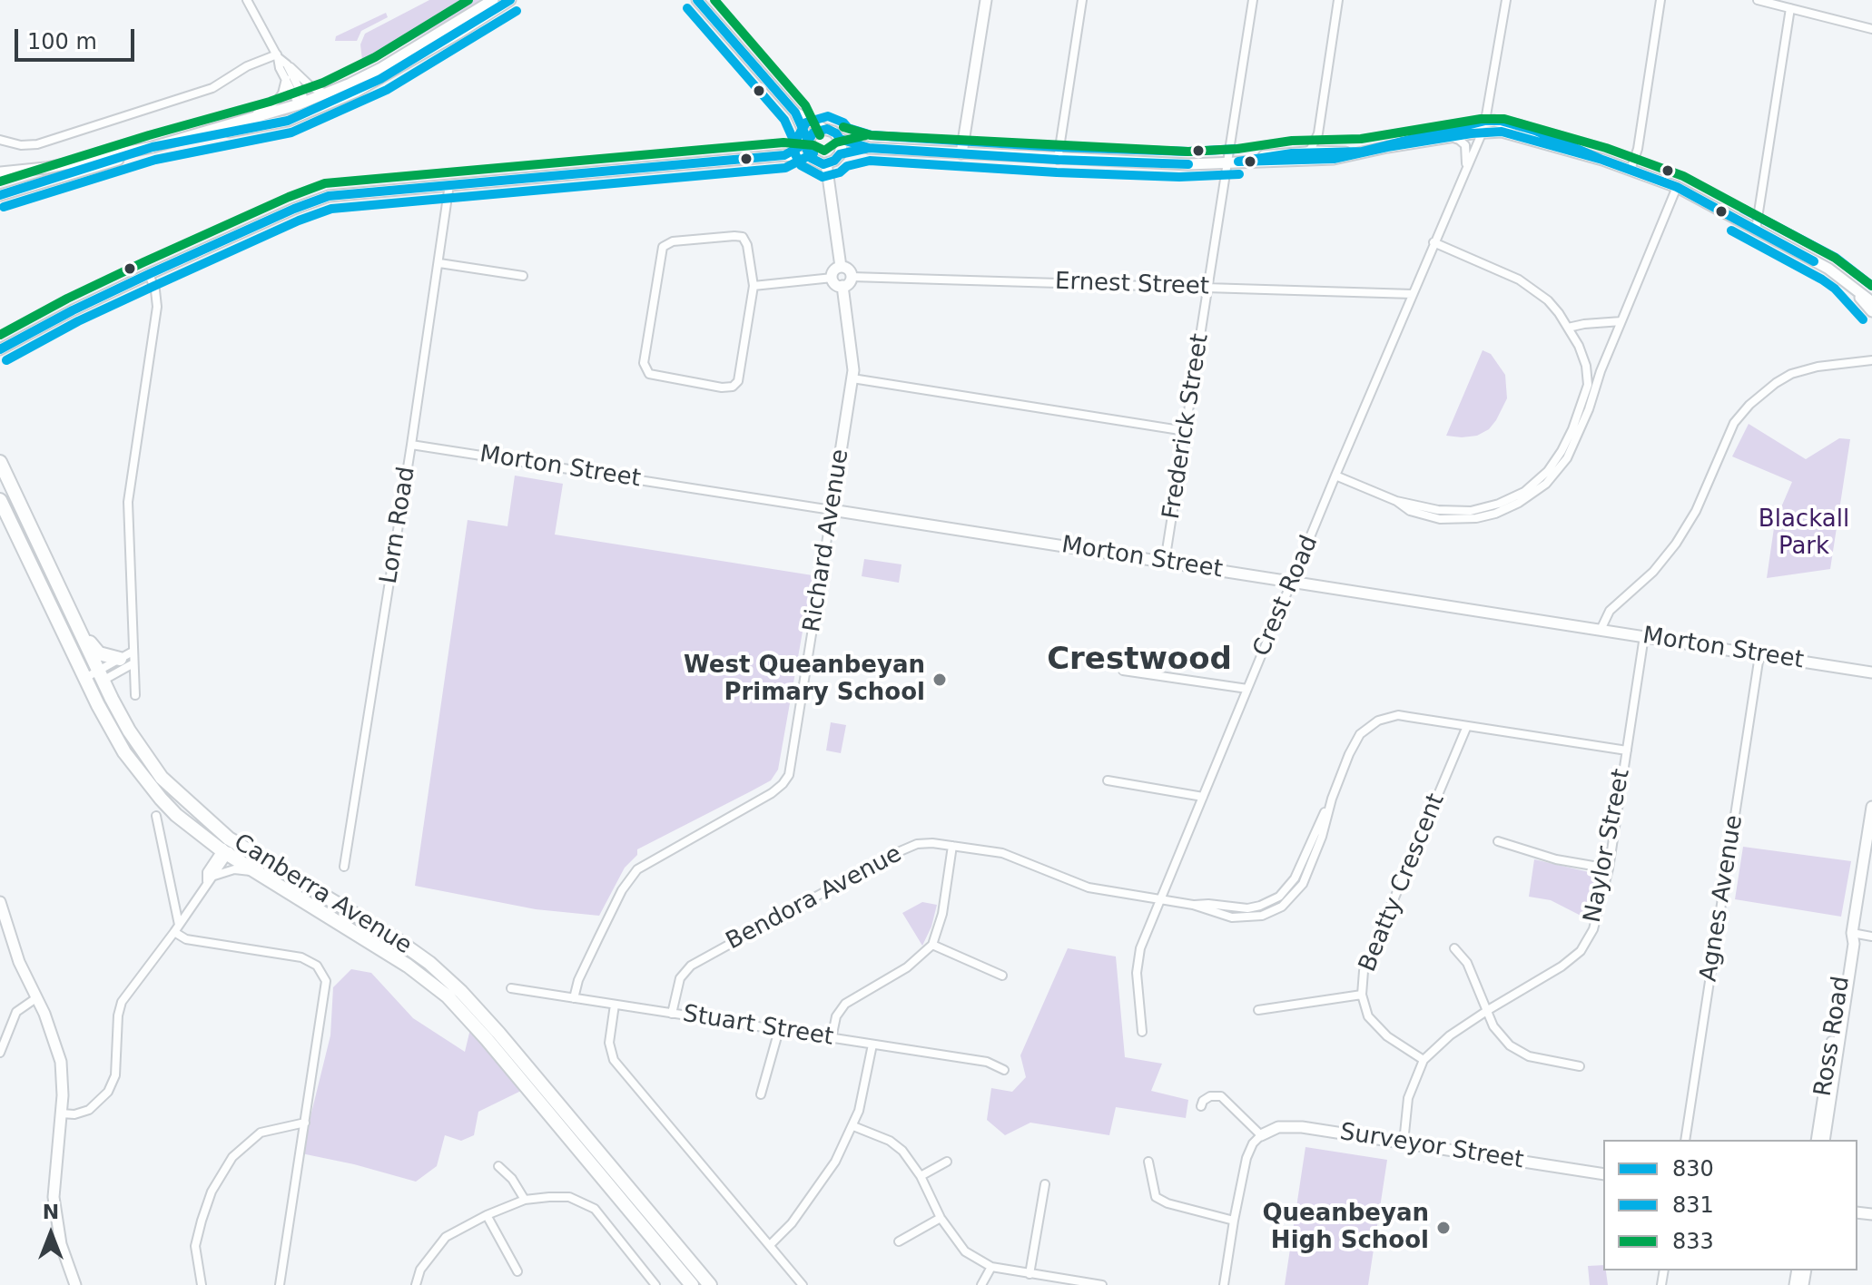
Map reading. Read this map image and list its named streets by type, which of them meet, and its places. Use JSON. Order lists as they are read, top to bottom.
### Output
{
  "streets": {
    "highway": ["Canberra Avenue"],
    "street": [
      "Ernest Street",
      "Frederick Street",
      "Morton Street",
      "Lorn Road",
      "Richard Avenue",
      "Crest Road",
      "Naylor Street",
      "Beatty Crescent",
      "Bendora Avenue",
      "Agnes Avenue",
      "Stuart Street",
      "Ross Road",
      "Surveyor Street"
    ]
  },
  "crossings": [
    ["Ernest Street", "Frederick Street"],
    ["Ernest Street", "Richard Avenue"],
    ["Ernest Street", "Crest Road"],
    ["Frederick Street", "Morton Street"],
    ["Morton Street", "Lorn Road"],
    ["Morton Street", "Richard Avenue"],
    ["Morton Street", "Crest Road"],
    ["Morton Street", "Naylor Street"],
    ["Morton Street", "Agnes Avenue"],
    ["Richard Avenue", "Stuart Street"],
    ["Crest Road", "Bendora Avenue"],
    ["Naylor Street", "Beatty Crescent"],
    ["Naylor Street", "Bendora Avenue"],
    ["Naylor Street", "Surveyor Street"],
    ["Beatty Crescent", "Bendora Avenue"],
    ["Bendora Avenue", "Stuart Street"]
  ],
  "districts": ["Crestwood"],
  "parks": ["Blackall Park"],
  "places": ["West Queanbeyan Primary School", "Queanbeyan High School"],
  "lines": ["transit line 830", "transit line 833", "transit line 831"],
  "legend": ["830", "831", "833"],
  "scale_bar": "100 m",
  "north": "top"
}
